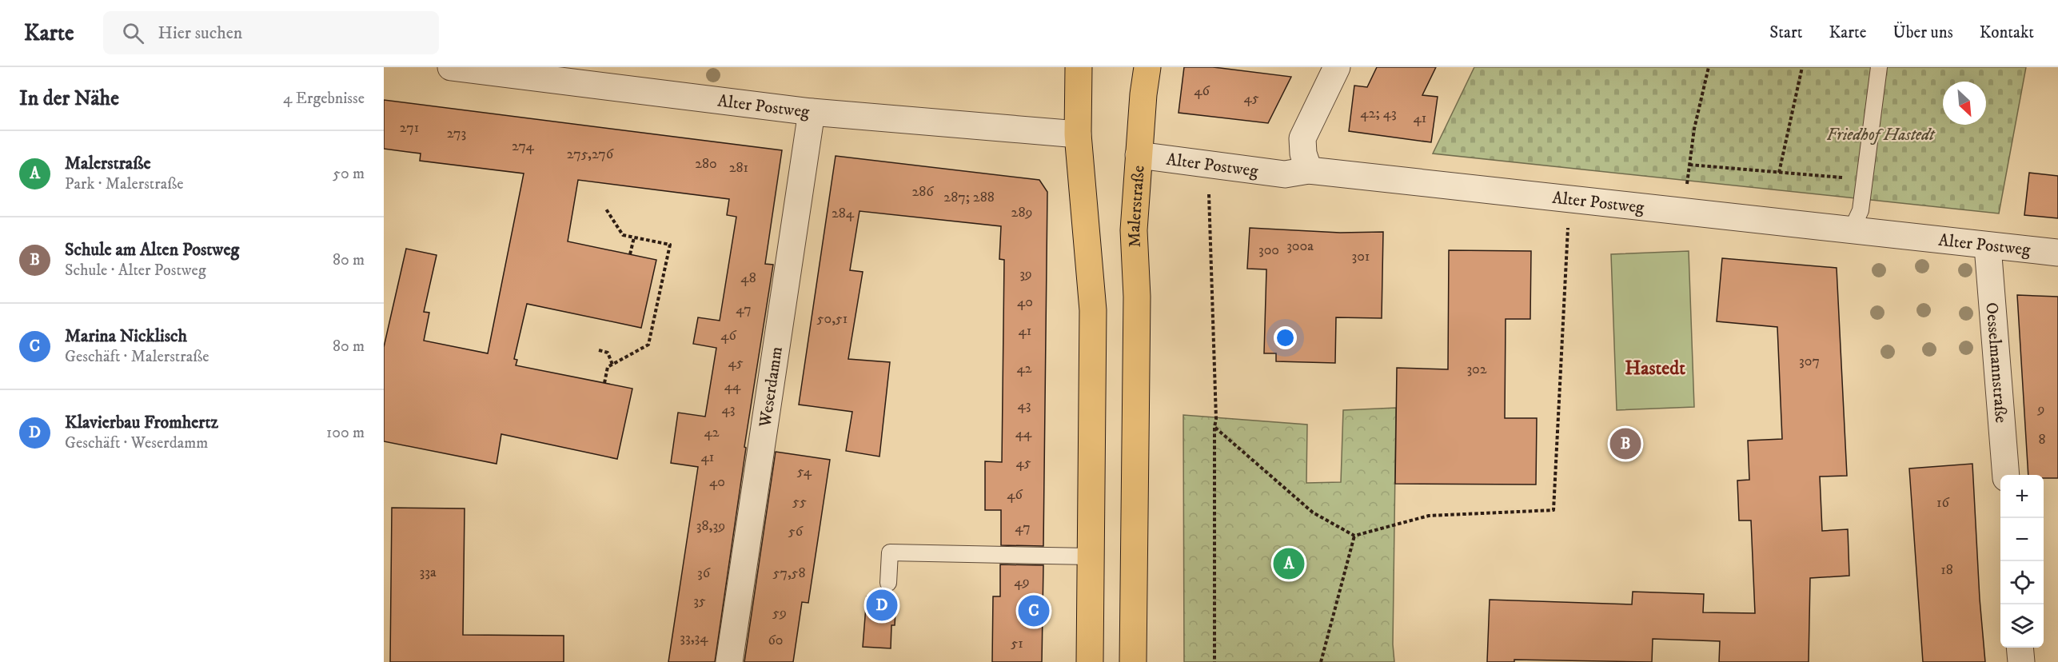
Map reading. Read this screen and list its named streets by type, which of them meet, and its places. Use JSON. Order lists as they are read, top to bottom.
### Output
{
  "streets": {
    "main road": ["Malerstraße"],
    "street": ["Alter Postweg", "Oesselmannstraße", "Weserdamm"]
  },
  "crossings": [
    ["Alter Postweg", "Malerstraße"],
    ["Alter Postweg", "Oesselmannstraße"],
    ["Alter Postweg", "Weserdamm"]
  ],
  "districts": ["Hastedt"],
  "parks": ["Friedhof Hastedt"],
  "house_numbers": [
    "46",
    "45",
    "42; 43",
    "41",
    "271",
    "273",
    "274",
    "275,276",
    "280",
    "281",
    "286",
    "287; 288",
    "289",
    "284",
    "300a",
    "300",
    "301",
    "39",
    "48",
    "40",
    "47",
    "50,51",
    "41",
    "46",
    "307",
    "45",
    "42",
    "302",
    "44",
    "43",
    "43",
    "9",
    "42",
    "44",
    "8",
    "41",
    "45",
    "54",
    "40",
    "46",
    "55",
    "16",
    "38,39",
    "47",
    "56",
    "18",
    "33a",
    "36",
    "57,58",
    "49",
    "35",
    "59",
    "33,34",
    "60",
    "51"
  ],
  "north": "bottom right",
  "page": {
    "header": "Karte",
    "search": "Hier suchen",
    "nav": [
      "Start",
      "Karte",
      "Über uns",
      "Kontakt"
    ],
    "heading": ["In der Nähe", "4 Ergebnisse"],
    "list": [
      {
        "mark": "A",
        "name": "Malerstraße",
        "note": "Park · Malerstraße",
        "value": "50 m"
      },
      {
        "mark": "B",
        "name": "Schule am Alten Postweg",
        "note": "Schule · Alter Postweg",
        "value": "80 m"
      },
      {
        "mark": "C",
        "name": "Marina Nicklisch",
        "note": "Geschäft · Malerstraße",
        "value": "80 m"
      },
      {
        "mark": "D",
        "name": "Klavierbau Fromhertz",
        "note": "Geschäft · Weserdamm",
        "value": "100 m"
      }
    ],
    "pins": [
      "B",
      "A",
      "D",
      "C"
    ],
    "map_buttons": ["+", "−"]
  }
}
